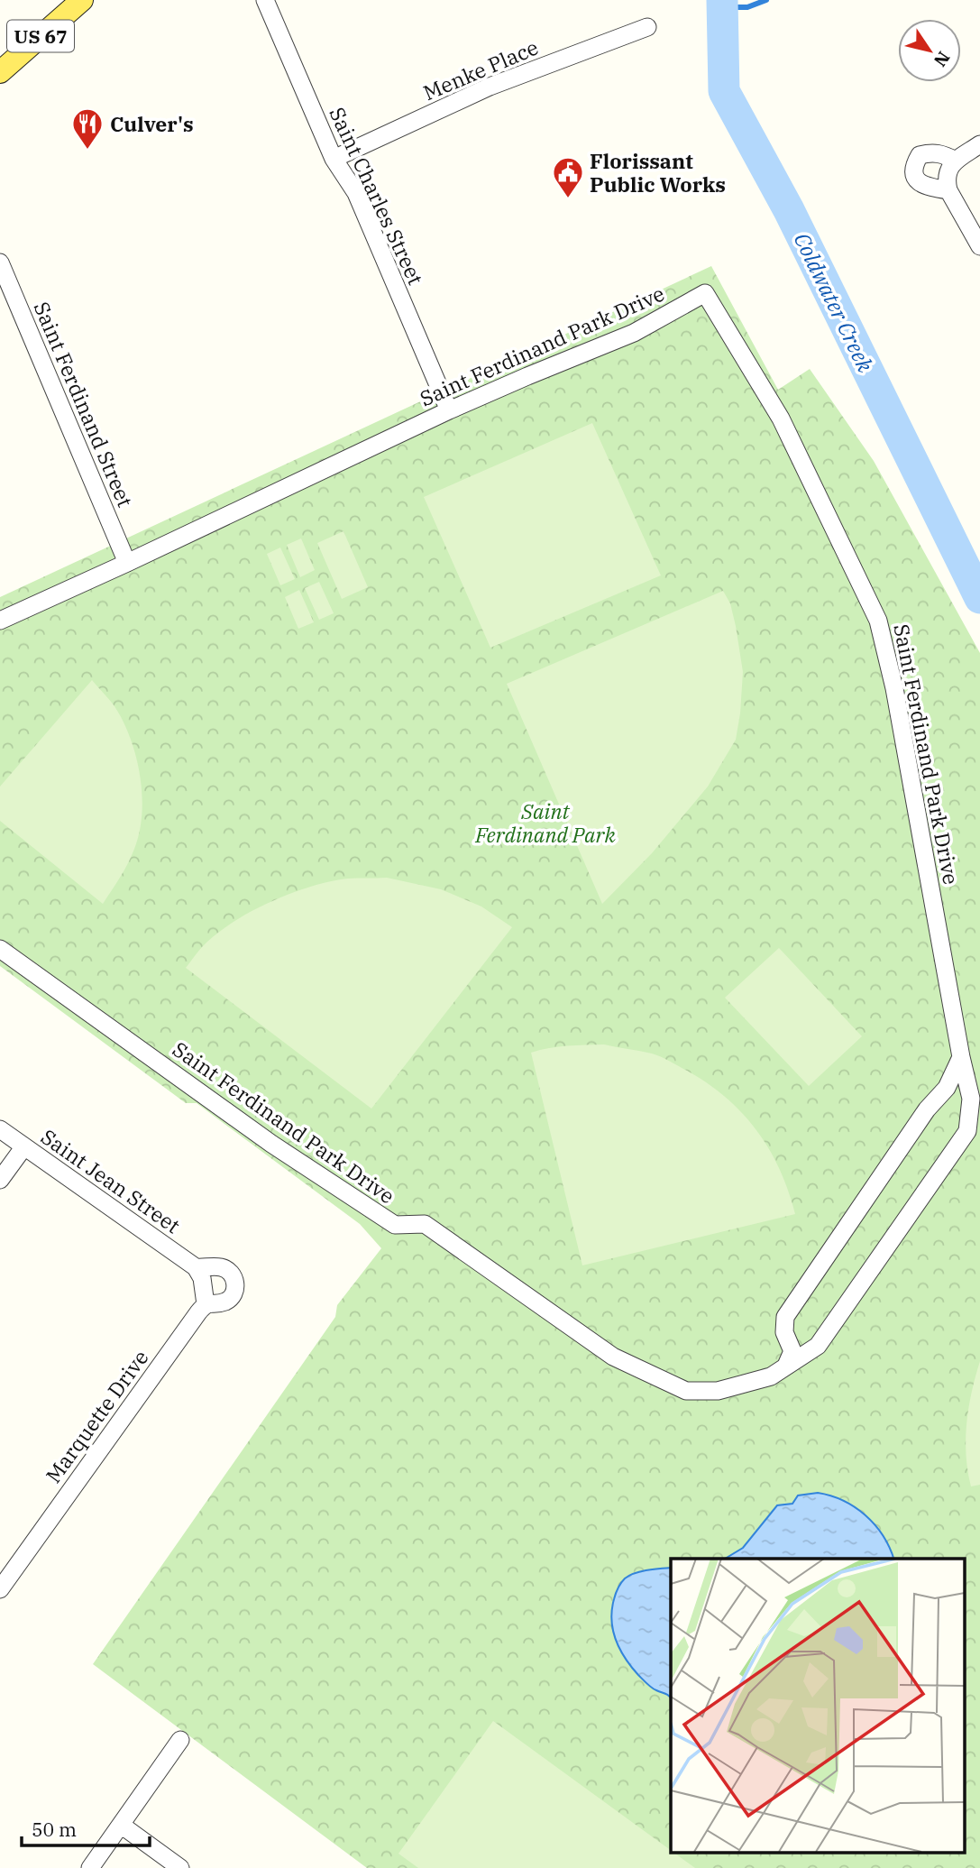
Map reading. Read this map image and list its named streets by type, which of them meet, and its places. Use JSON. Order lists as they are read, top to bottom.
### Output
{
  "streets": {
    "main road": ["US 67"],
    "street": [
      "Menke Place",
      "Saint Charles Street",
      "Saint Ferdinand Park Drive",
      "Saint Ferdinand Street",
      "Saint Jean Street",
      "Marquette Drive"
    ]
  },
  "crossings": [
    ["Menke Place", "Saint Charles Street"],
    ["Saint Charles Street", "Saint Ferdinand Park Drive"],
    ["Saint Ferdinand Park Drive", "Saint Ferdinand Street"]
  ],
  "water": ["Coldwater Creek"],
  "parks": ["Saint Ferdinand Park"],
  "places": {
    "restaurant": ["Culver's"],
    "public building": ["Florissant Public Works"]
  },
  "scale_bar": "50 m",
  "north": "bottom right"
}
